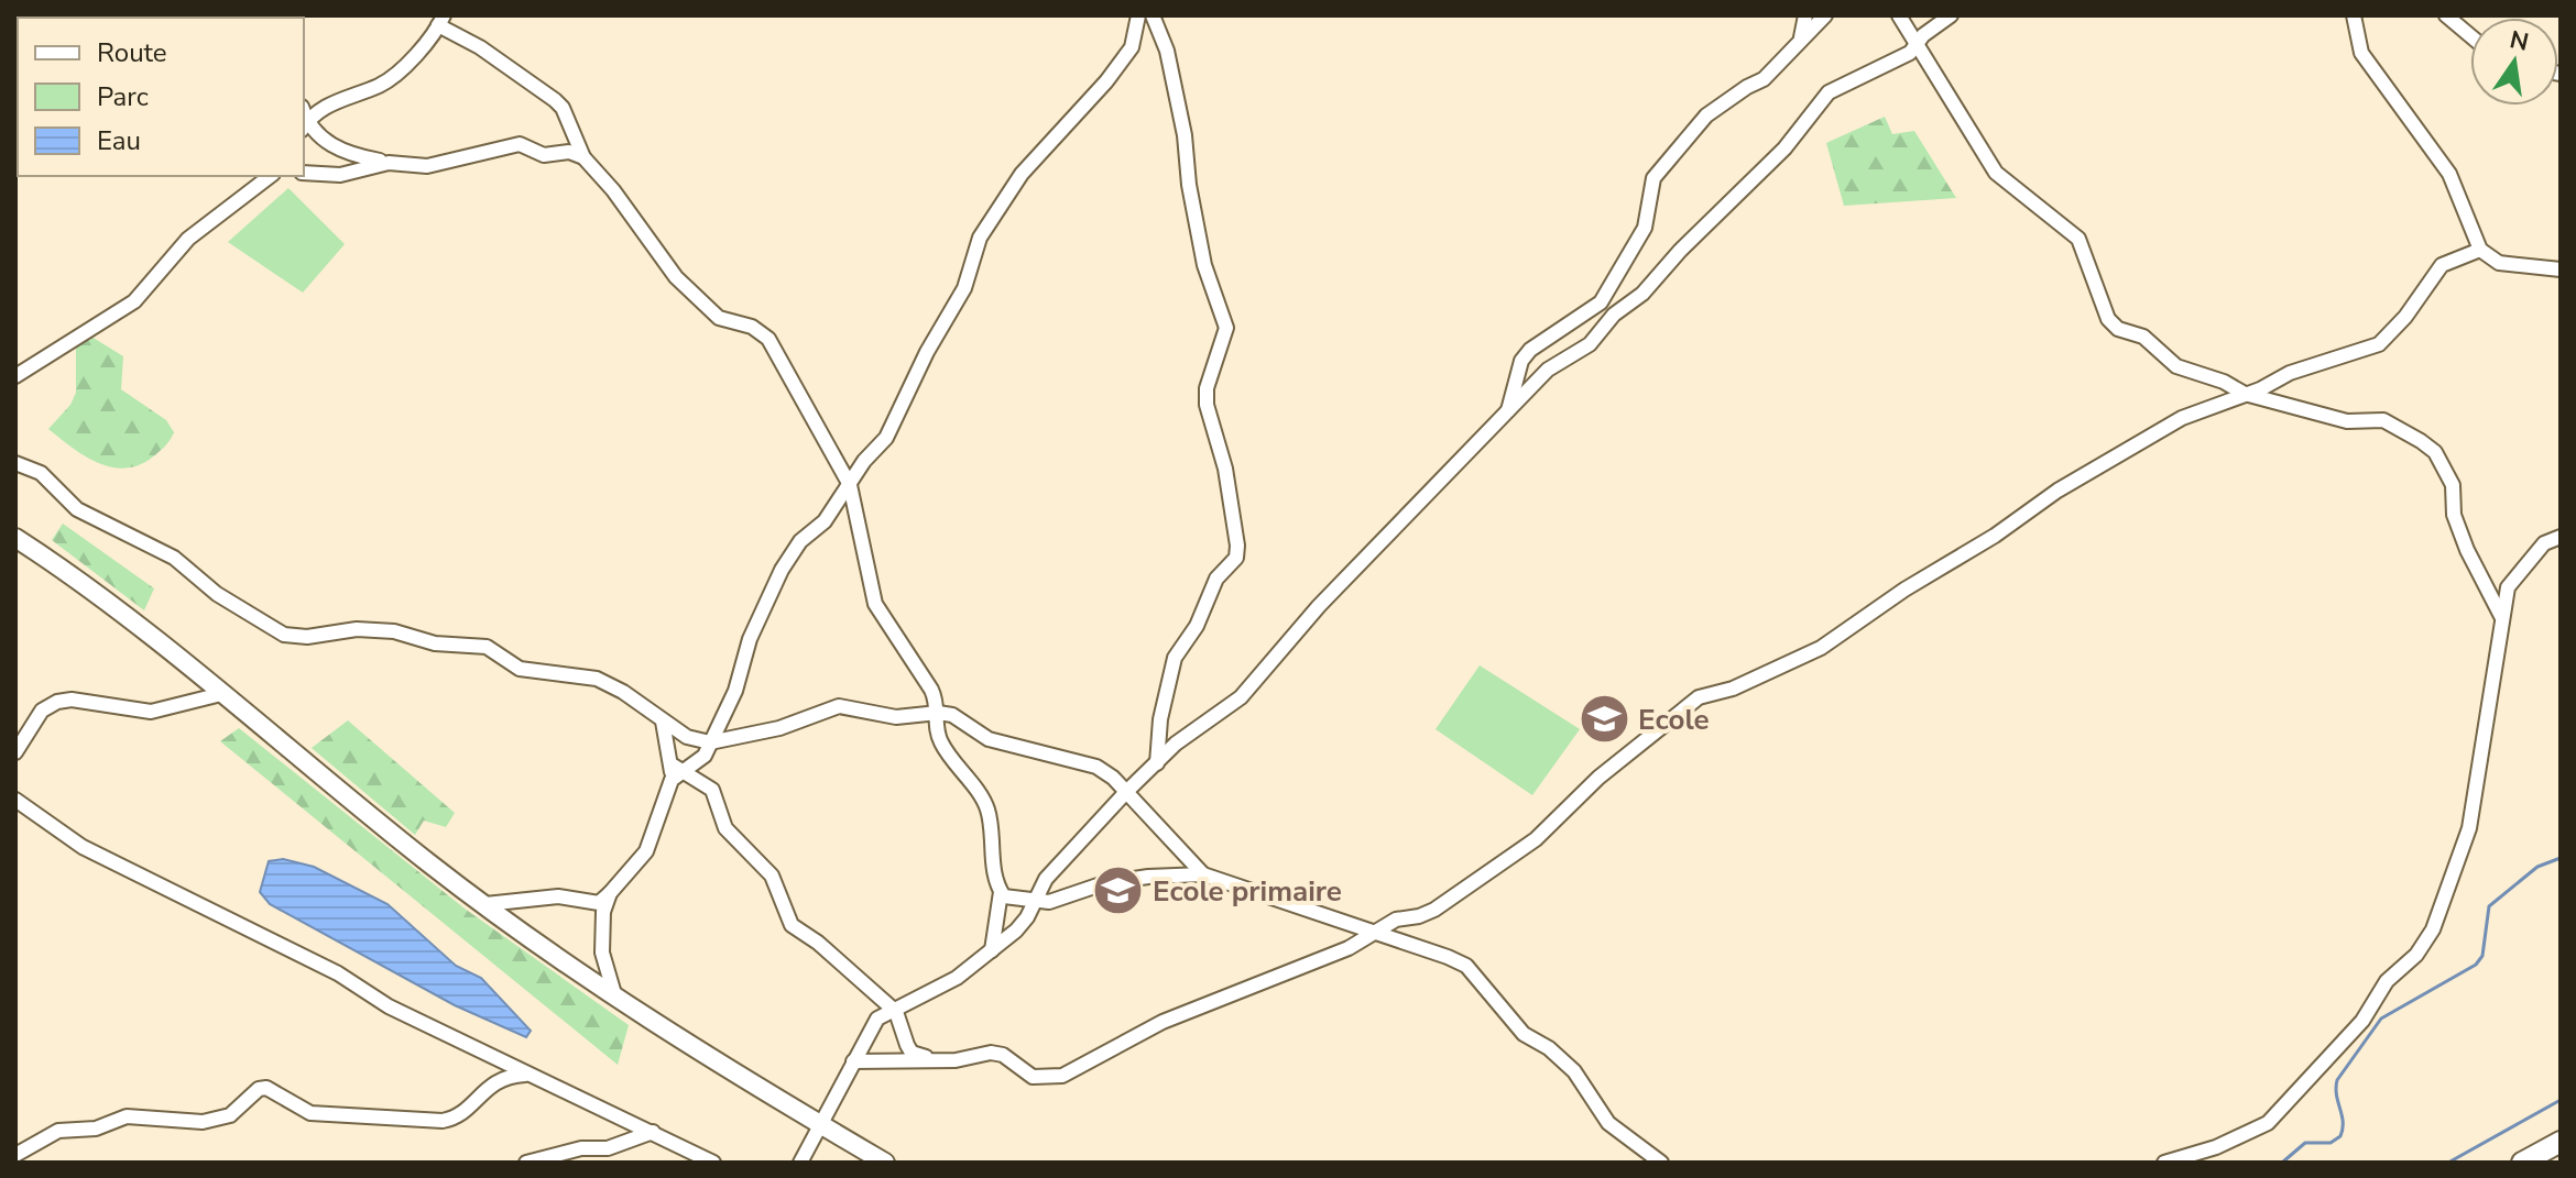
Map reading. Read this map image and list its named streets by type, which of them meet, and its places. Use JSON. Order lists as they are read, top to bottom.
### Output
{
  "places": {
    "school or university": ["Ecole", "Ecole primaire"]
  },
  "legend": ["Route", "Parc", "Eau"],
  "north": "top"
}
